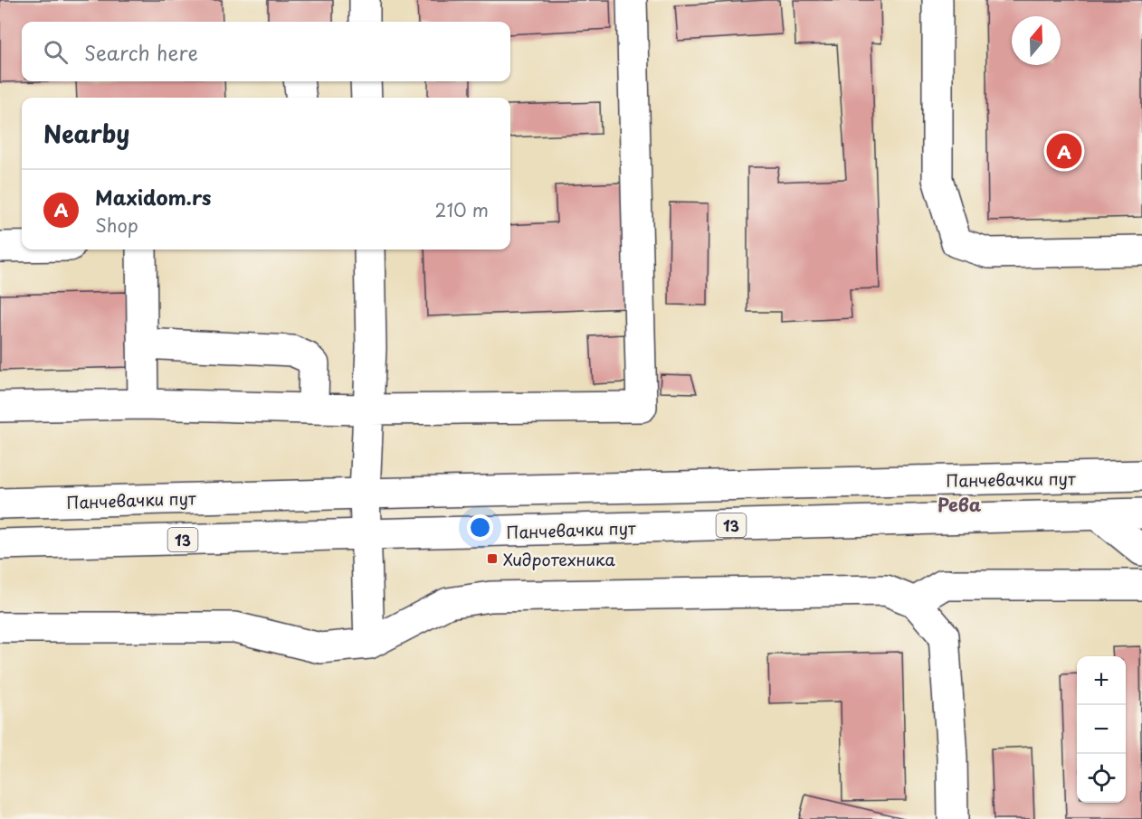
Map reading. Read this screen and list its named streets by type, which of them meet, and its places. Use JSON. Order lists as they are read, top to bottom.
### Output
{
  "streets": {
    "main road": ["Панчевачки пут", "13"]
  },
  "districts": ["Рева"],
  "places": {
    "transit": ["Хидротехника"]
  },
  "north": "top",
  "page": {
    "search": "Search here",
    "heading": "Nearby",
    "pins": "A",
    "list": [
      {
        "mark": "A",
        "name": "Maxidom.rs",
        "note": "Shop",
        "value": "210 m"
      }
    ],
    "map_buttons": ["+", "−"]
  }
}
